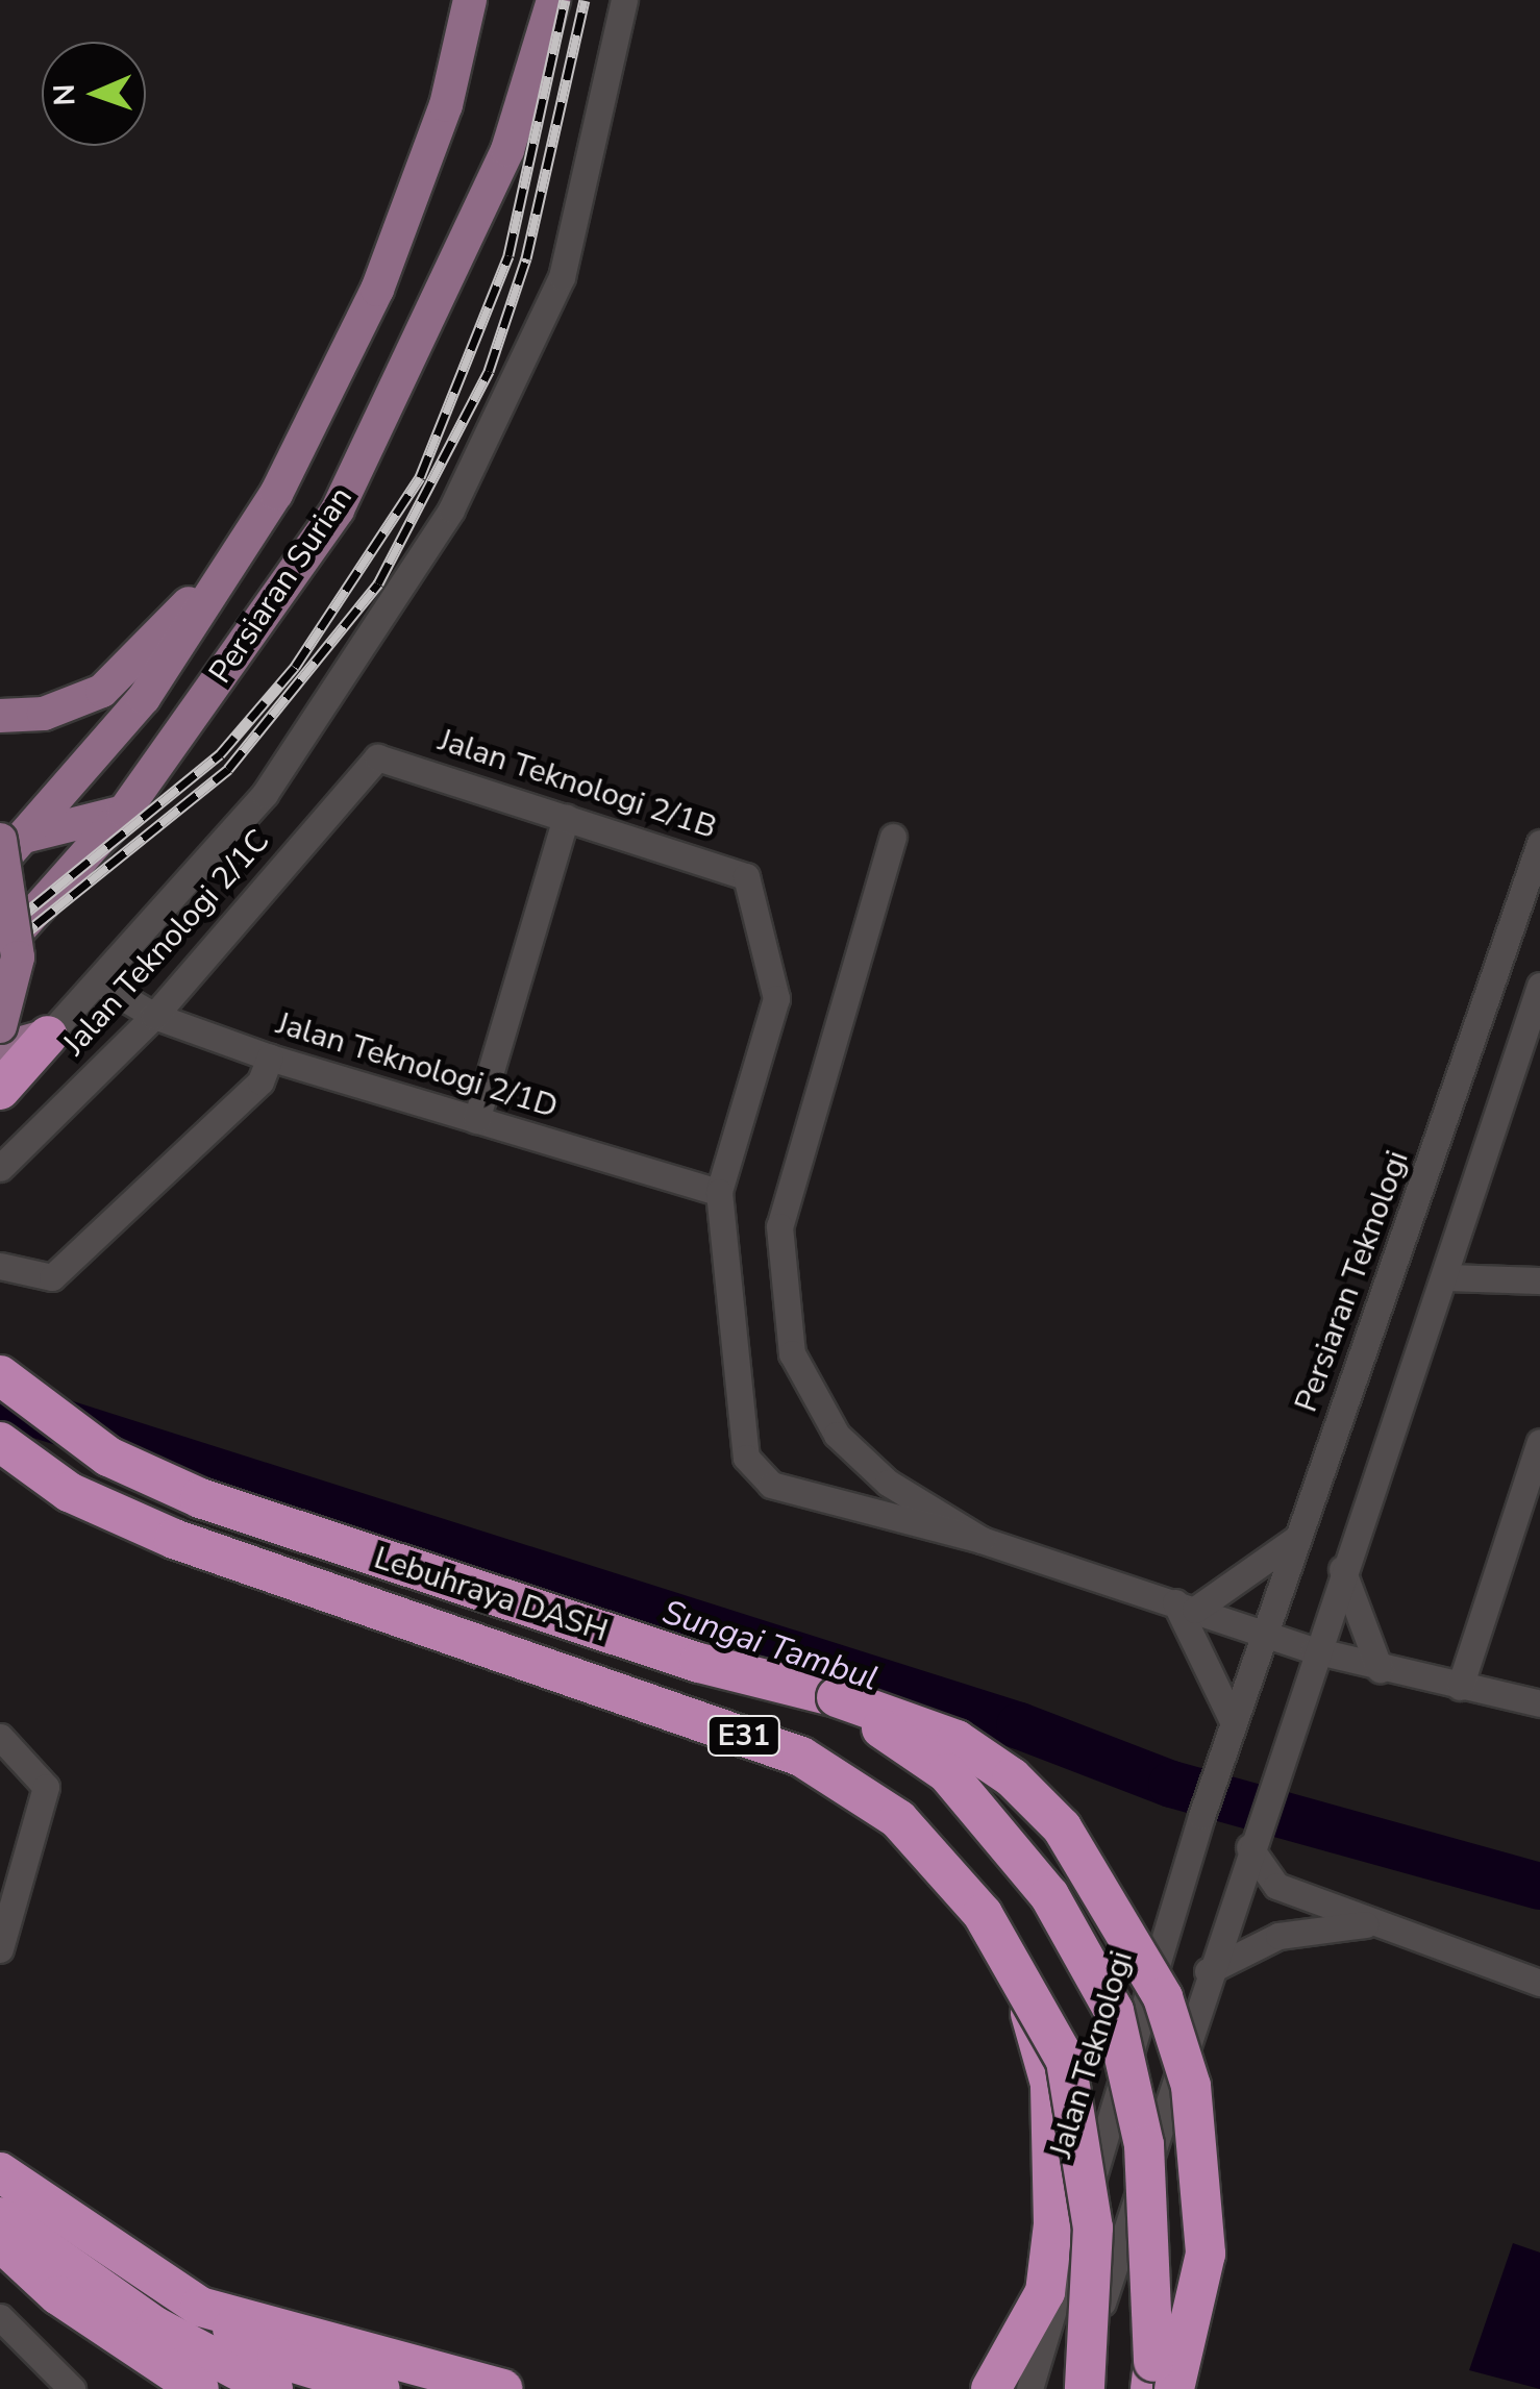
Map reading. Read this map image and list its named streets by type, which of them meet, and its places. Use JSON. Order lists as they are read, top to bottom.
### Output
{
  "streets": {
    "highway": ["Lebuhraya DASH", "E31"],
    "main road": ["Persiaran Surian"],
    "street": [
      "Jalan Teknologi 2/1B",
      "Jalan Teknologi 2/1C",
      "Jalan Teknologi 2/1D",
      "Persiaran Teknologi",
      "Jalan Teknologi"
    ]
  },
  "crossings": [
    ["Jalan Teknologi 2/1B", "Jalan Teknologi 2/1C"],
    ["Jalan Teknologi 2/1B", "Jalan Teknologi 2/1D"],
    ["Jalan Teknologi 2/1C", "Jalan Teknologi 2/1D"],
    ["Persiaran Teknologi", "Jalan Teknologi"]
  ],
  "water": ["Sungai Tambul"],
  "north": "left"
}
